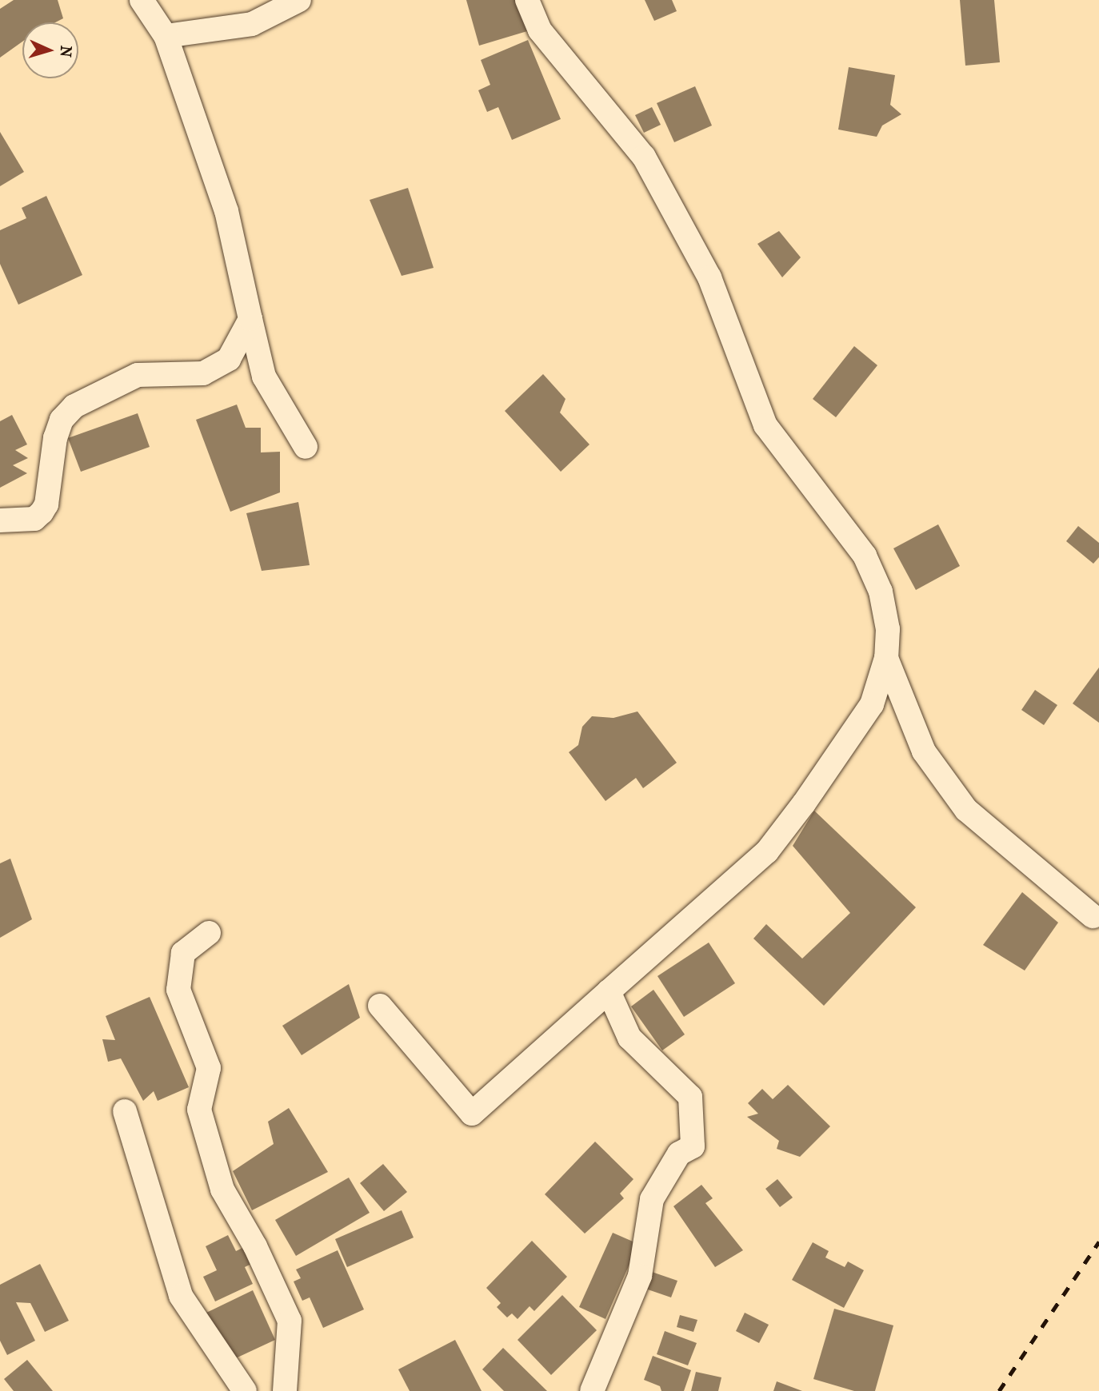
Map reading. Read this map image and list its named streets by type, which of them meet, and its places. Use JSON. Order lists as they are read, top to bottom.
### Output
{
  "north": "right"
}
